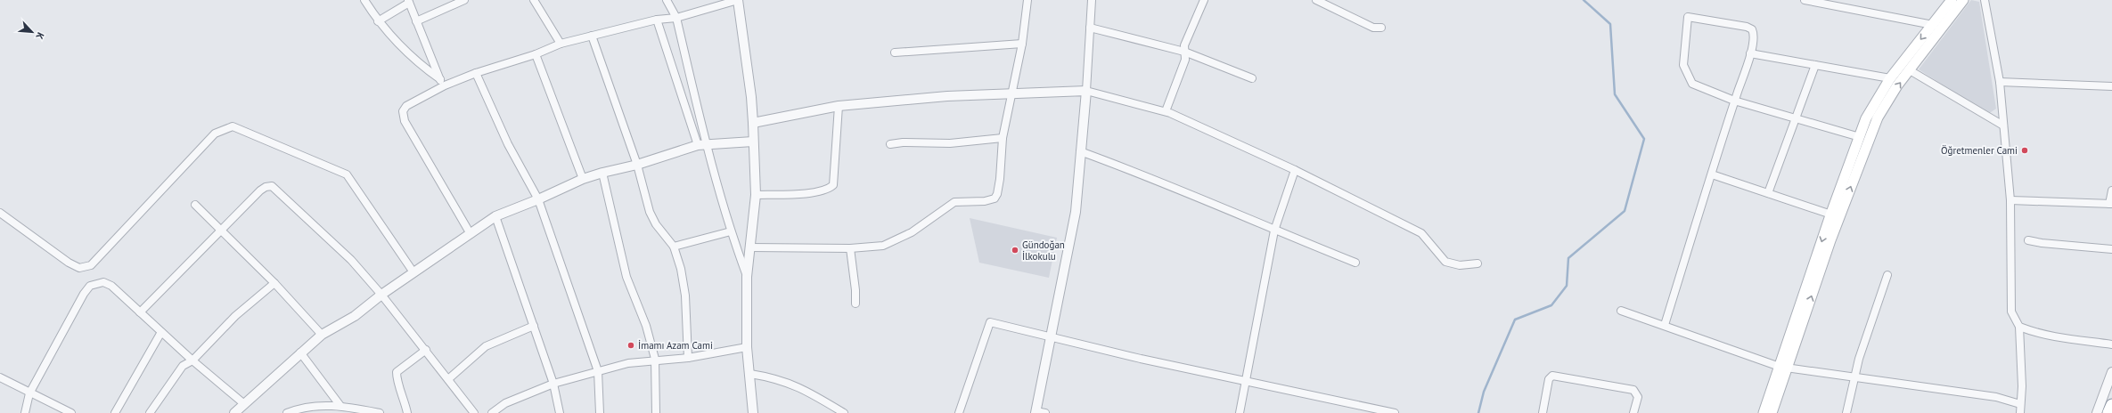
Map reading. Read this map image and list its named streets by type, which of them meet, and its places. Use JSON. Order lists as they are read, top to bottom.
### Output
{
  "places": ["Öğretmenler Cami", "Gündoğan İlkokulu", "İmamı Azam Cami"],
  "north": "bottom right"
}
